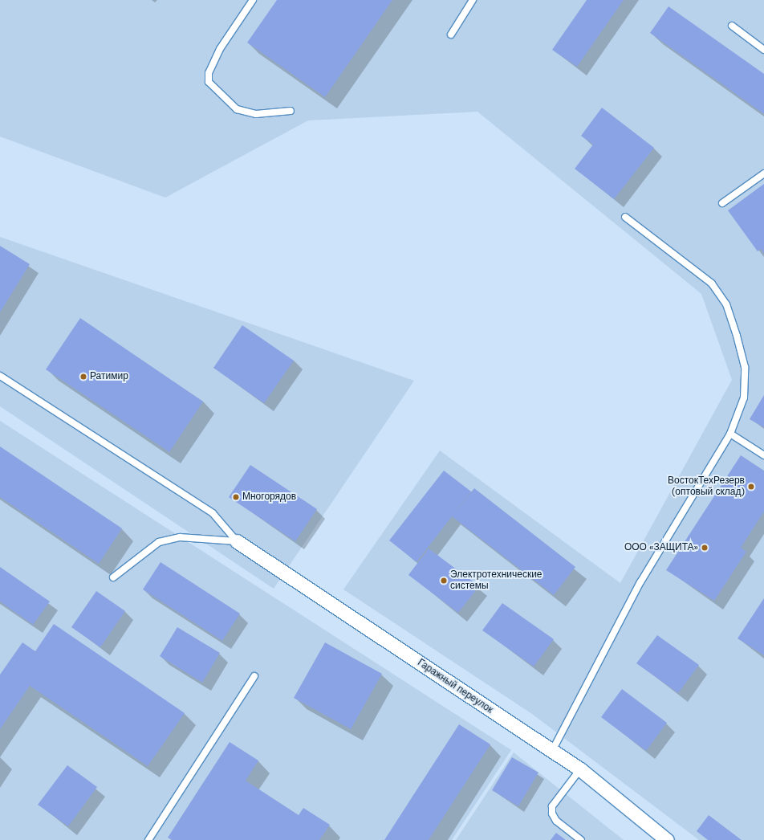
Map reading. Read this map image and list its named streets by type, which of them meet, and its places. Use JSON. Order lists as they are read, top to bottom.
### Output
{
  "streets": {
    "street": ["Гаражный переулок"]
  },
  "places": [
    "Ратимир",
    "ВостокТехРезерв (оптовый склад)",
    "Многорядов",
    "ООО «ЗАЩИТА»",
    "Электротехнические системы"
  ]
}
